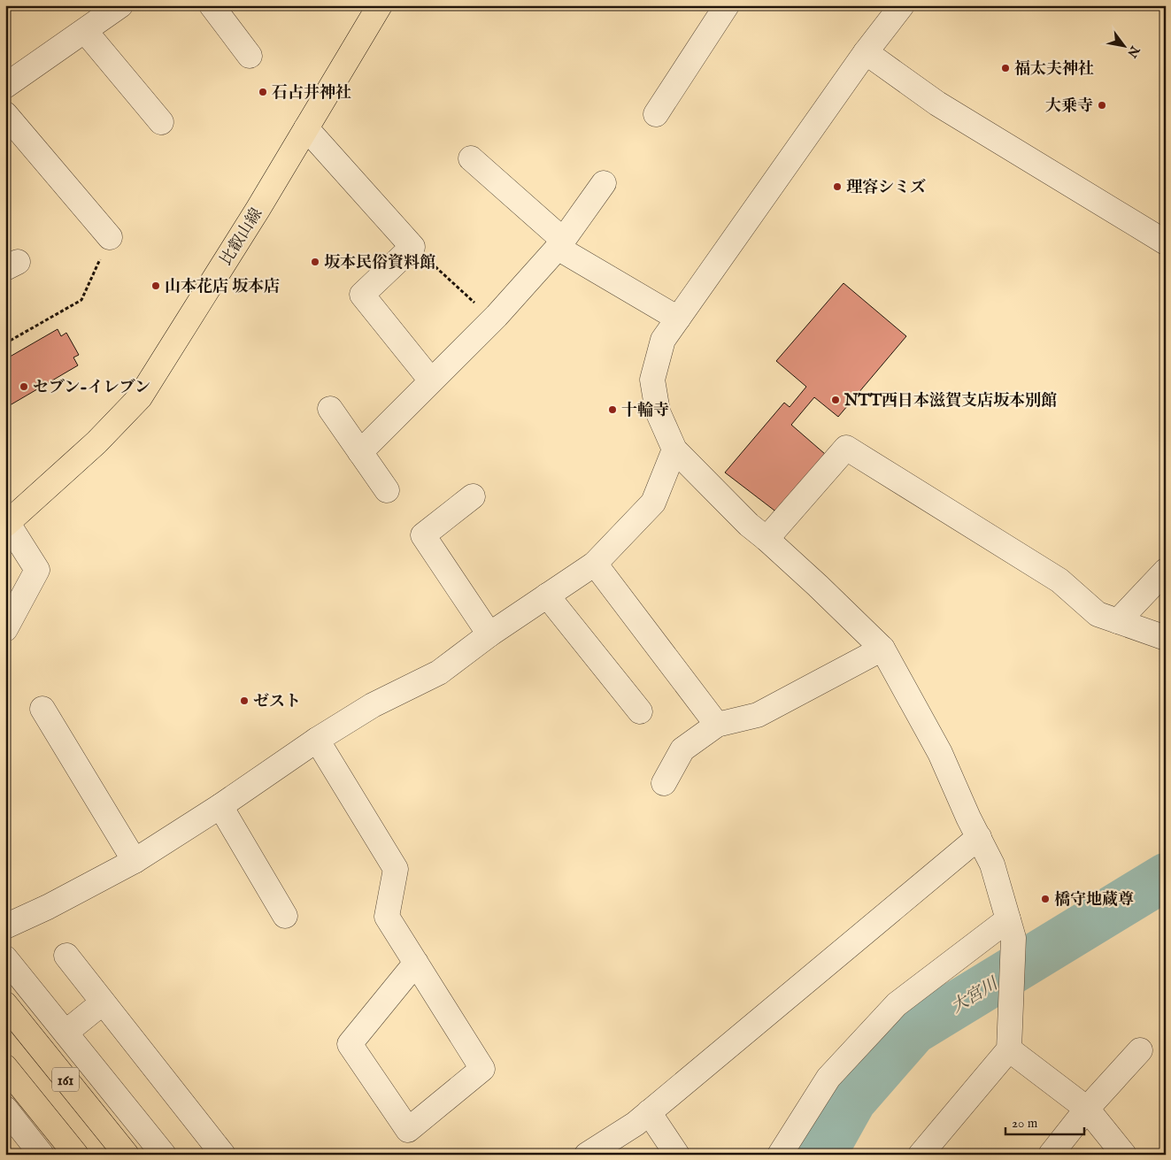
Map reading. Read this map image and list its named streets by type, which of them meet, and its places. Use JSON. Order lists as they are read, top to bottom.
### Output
{
  "streets": {
    "main road": ["比叡山線", "161"]
  },
  "water": ["大宮川"],
  "places": [
    "福太夫神社",
    "石占井神社",
    "大乗寺",
    "理容シミズ",
    "坂本民俗資料館",
    "山本花店 坂本店",
    "セブン-イレブン",
    "NTT西日本滋賀支店坂本別館",
    "十輪寺",
    "ゼスト",
    "橋守地蔵尊"
  ],
  "scale_bar": "20 m",
  "north": "bottom right"
}
